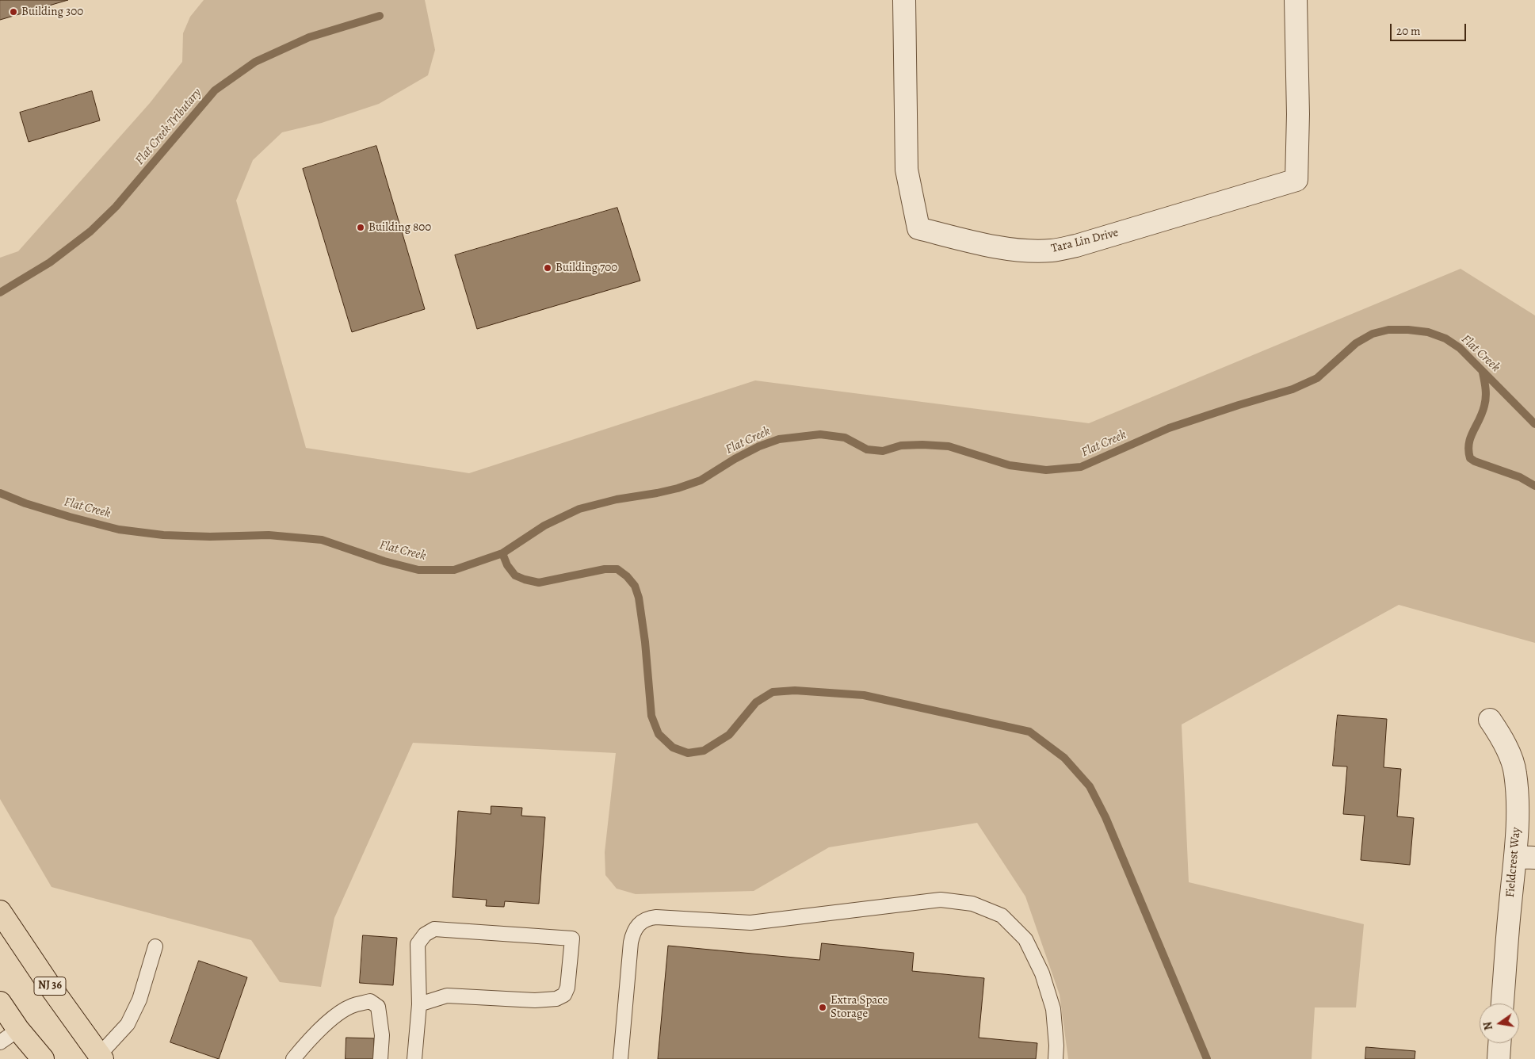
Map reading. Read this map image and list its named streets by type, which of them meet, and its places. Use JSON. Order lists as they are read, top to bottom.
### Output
{
  "streets": {
    "highway": ["NJ 36"],
    "street": ["Tara Lin Drive", "Fieldcrest Way"]
  },
  "water": ["Flat Creek Tributary", "Flat Creek"],
  "places": [
    "Building 300",
    "Building 800",
    "Building 700",
    "Extra Space Storage"
  ],
  "scale_bar": "20 m",
  "north": "left"
}
